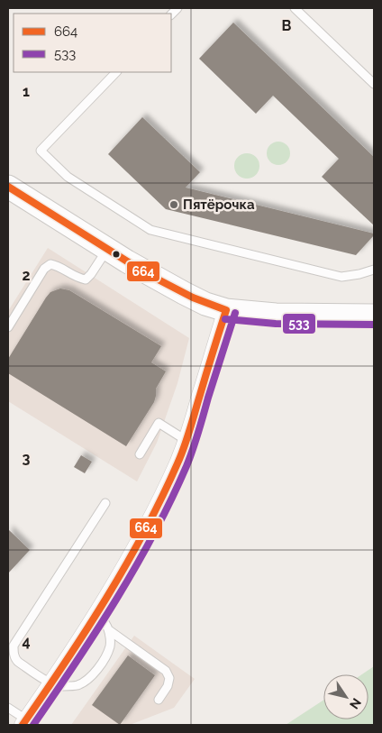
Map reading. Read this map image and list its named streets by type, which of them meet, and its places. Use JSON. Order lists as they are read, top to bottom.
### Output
{
  "places": ["Пятёрочка"],
  "lines": ["transit line 664", "transit line 533"],
  "legend": ["664", "533"],
  "north": "bottom right",
  "grid": {
    "columns": ["B"],
    "rows": [
      "1",
      "2",
      "3",
      "4"
    ]
  }
}
